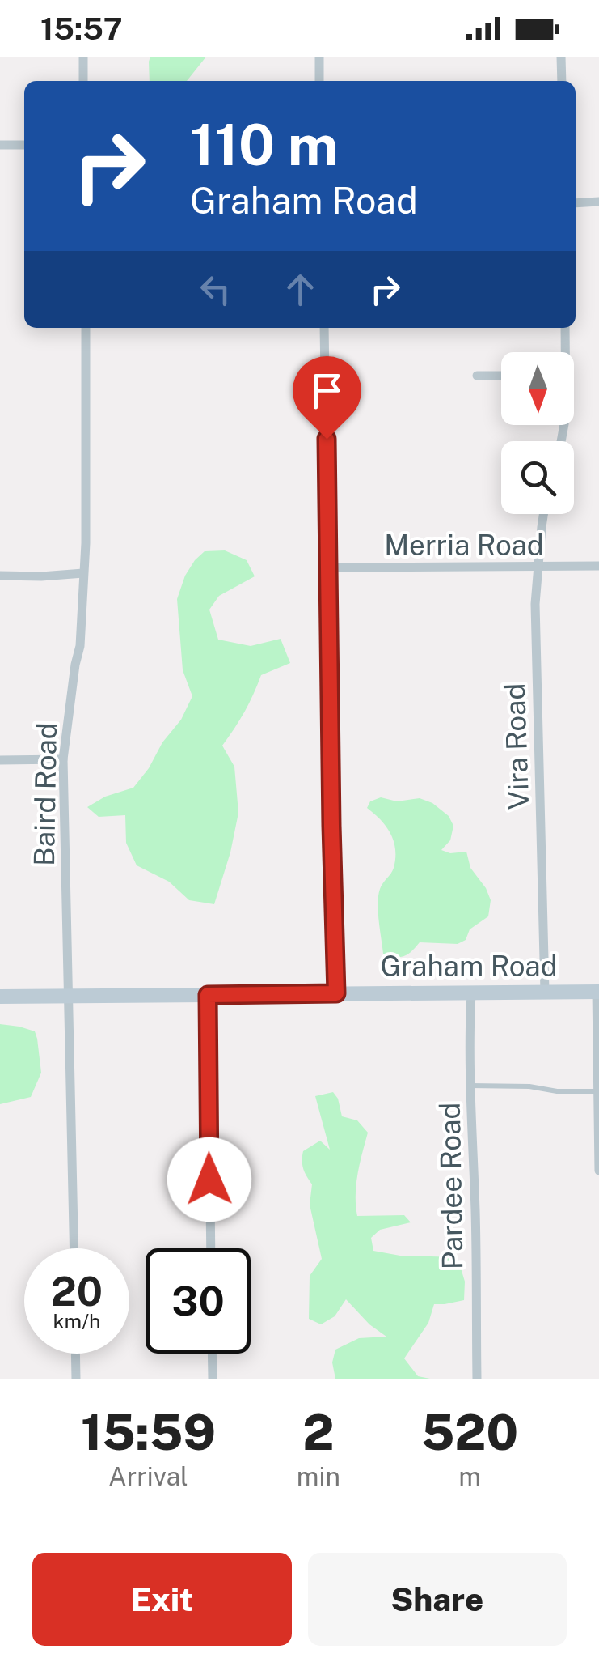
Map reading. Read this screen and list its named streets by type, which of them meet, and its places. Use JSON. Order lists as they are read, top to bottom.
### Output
{
  "streets": {
    "main road": ["Graham Road"],
    "street": [
      "Merria Road",
      "Vira Road",
      "Baird Road",
      "Pardee Road"
    ]
  },
  "crossings": [
    ["Merria Road", "Vira Road"],
    ["Vira Road", "Graham Road"],
    ["Baird Road", "Graham Road"],
    ["Graham Road", "Pardee Road"]
  ],
  "north": "bottom",
  "page": {
    "status": "15:57",
    "turn": ["110 m", "Graham Road"],
    "speed": "20 km/h",
    "limit": "30",
    "eta": [
      "15:59",
      "Arrival",
      "2",
      "min",
      "520",
      "m"
    ],
    "buttons": ["Exit", "Share"]
  }
}
